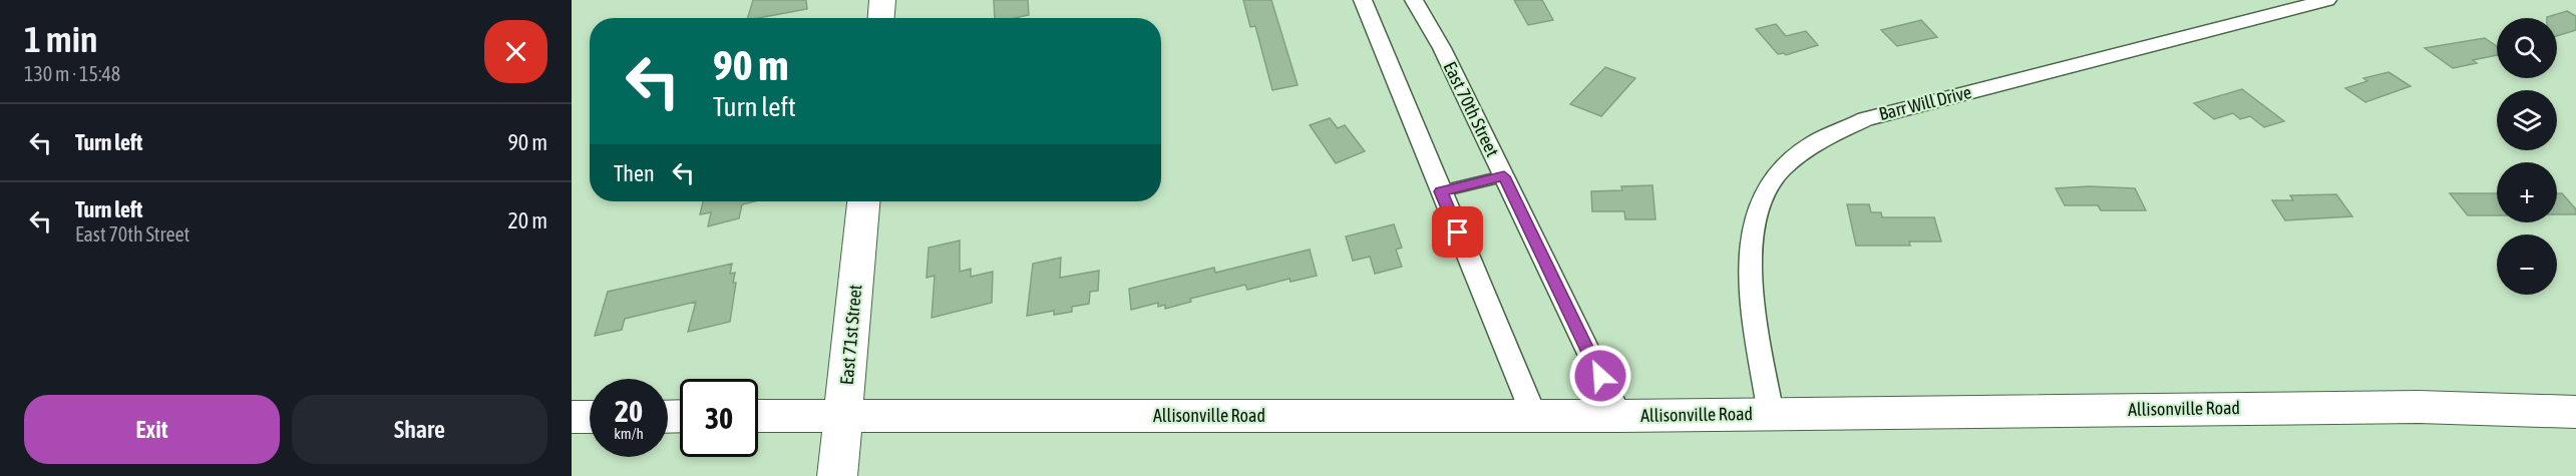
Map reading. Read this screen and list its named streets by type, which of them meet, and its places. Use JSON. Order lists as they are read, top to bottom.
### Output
{
  "streets": {
    "main road": ["East 71st Street", "Allisonville Road"],
    "street": ["Barr Will Drive", "East 70th Street"]
  },
  "crossings": [
    ["Barr Will Drive", "Allisonville Road"],
    ["East 70th Street", "Allisonville Road"],
    ["East 71st Street", "Allisonville Road"]
  ],
  "page": {
    "heading": ["1 min", "130 m · 15:48"],
    "map_buttons": ["+", "−"],
    "turn": ["90 m", "Turn left"],
    "list": [
      {
        "name": "Turn left",
        "value": "90 m"
      },
      {
        "name": "Turn left",
        "note": "East 70th Street",
        "value": "20 m"
      }
    ],
    "then": "Then",
    "speed": "20 km/h",
    "limit": "30",
    "buttons": ["Exit", "Share"]
  }
}
